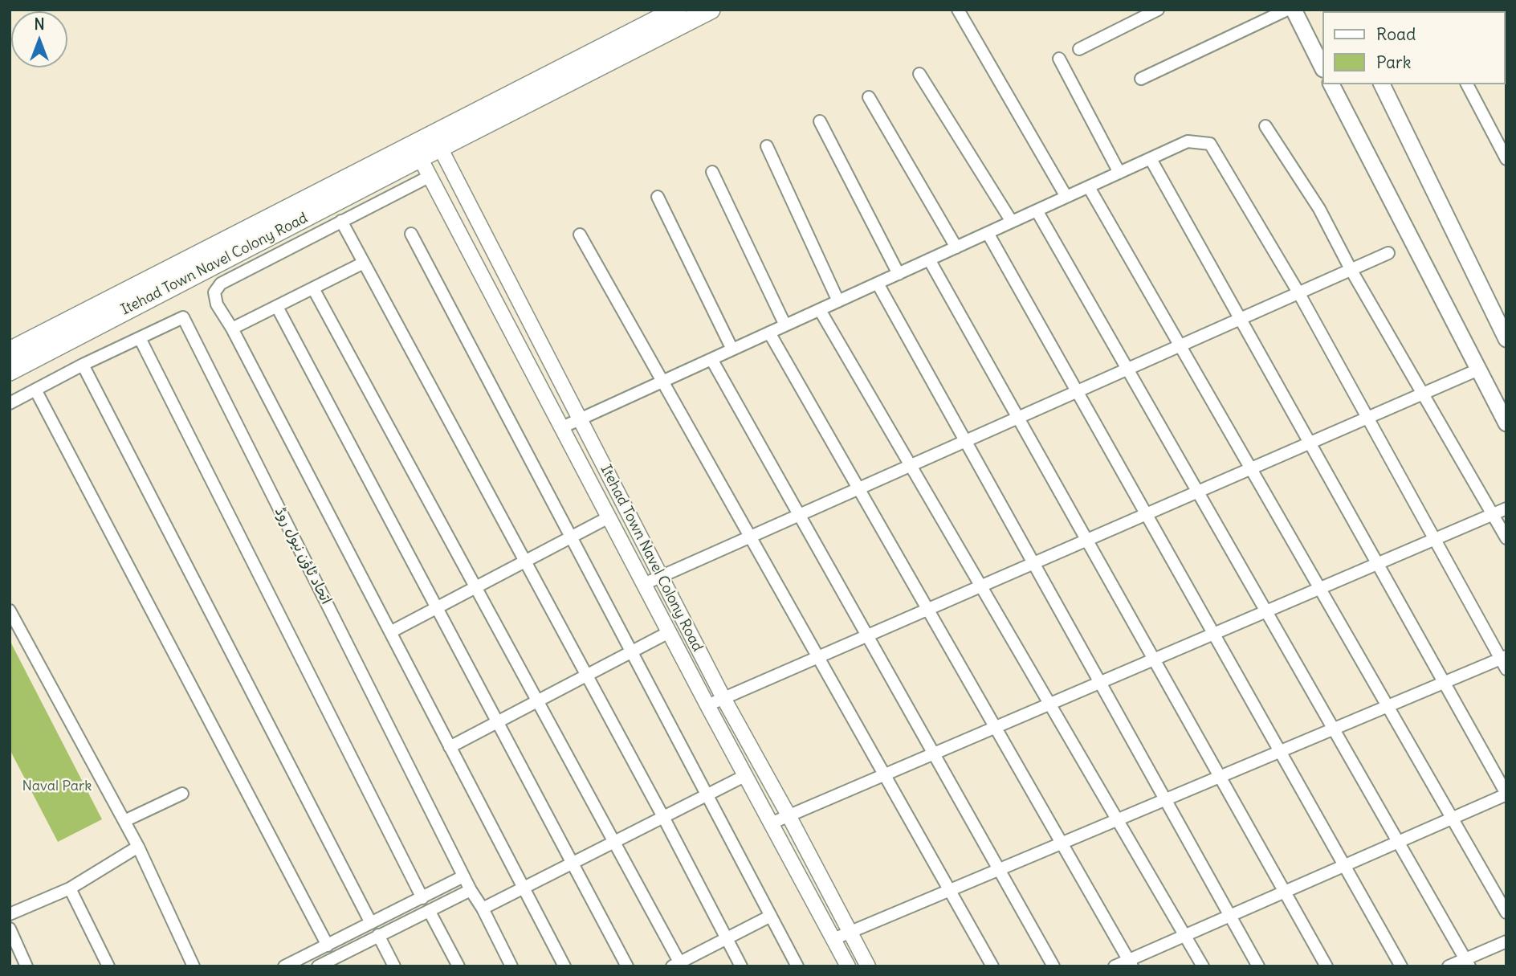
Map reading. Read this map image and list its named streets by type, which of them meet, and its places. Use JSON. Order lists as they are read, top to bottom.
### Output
{
  "streets": {
    "main road": ["Itehad Town Navel Colony Road"],
    "street": ["اتحاد ٹاؤن نیول روڈ"]
  },
  "parks": ["Naval Park"],
  "legend": ["Road", "Park"],
  "north": "top"
}
